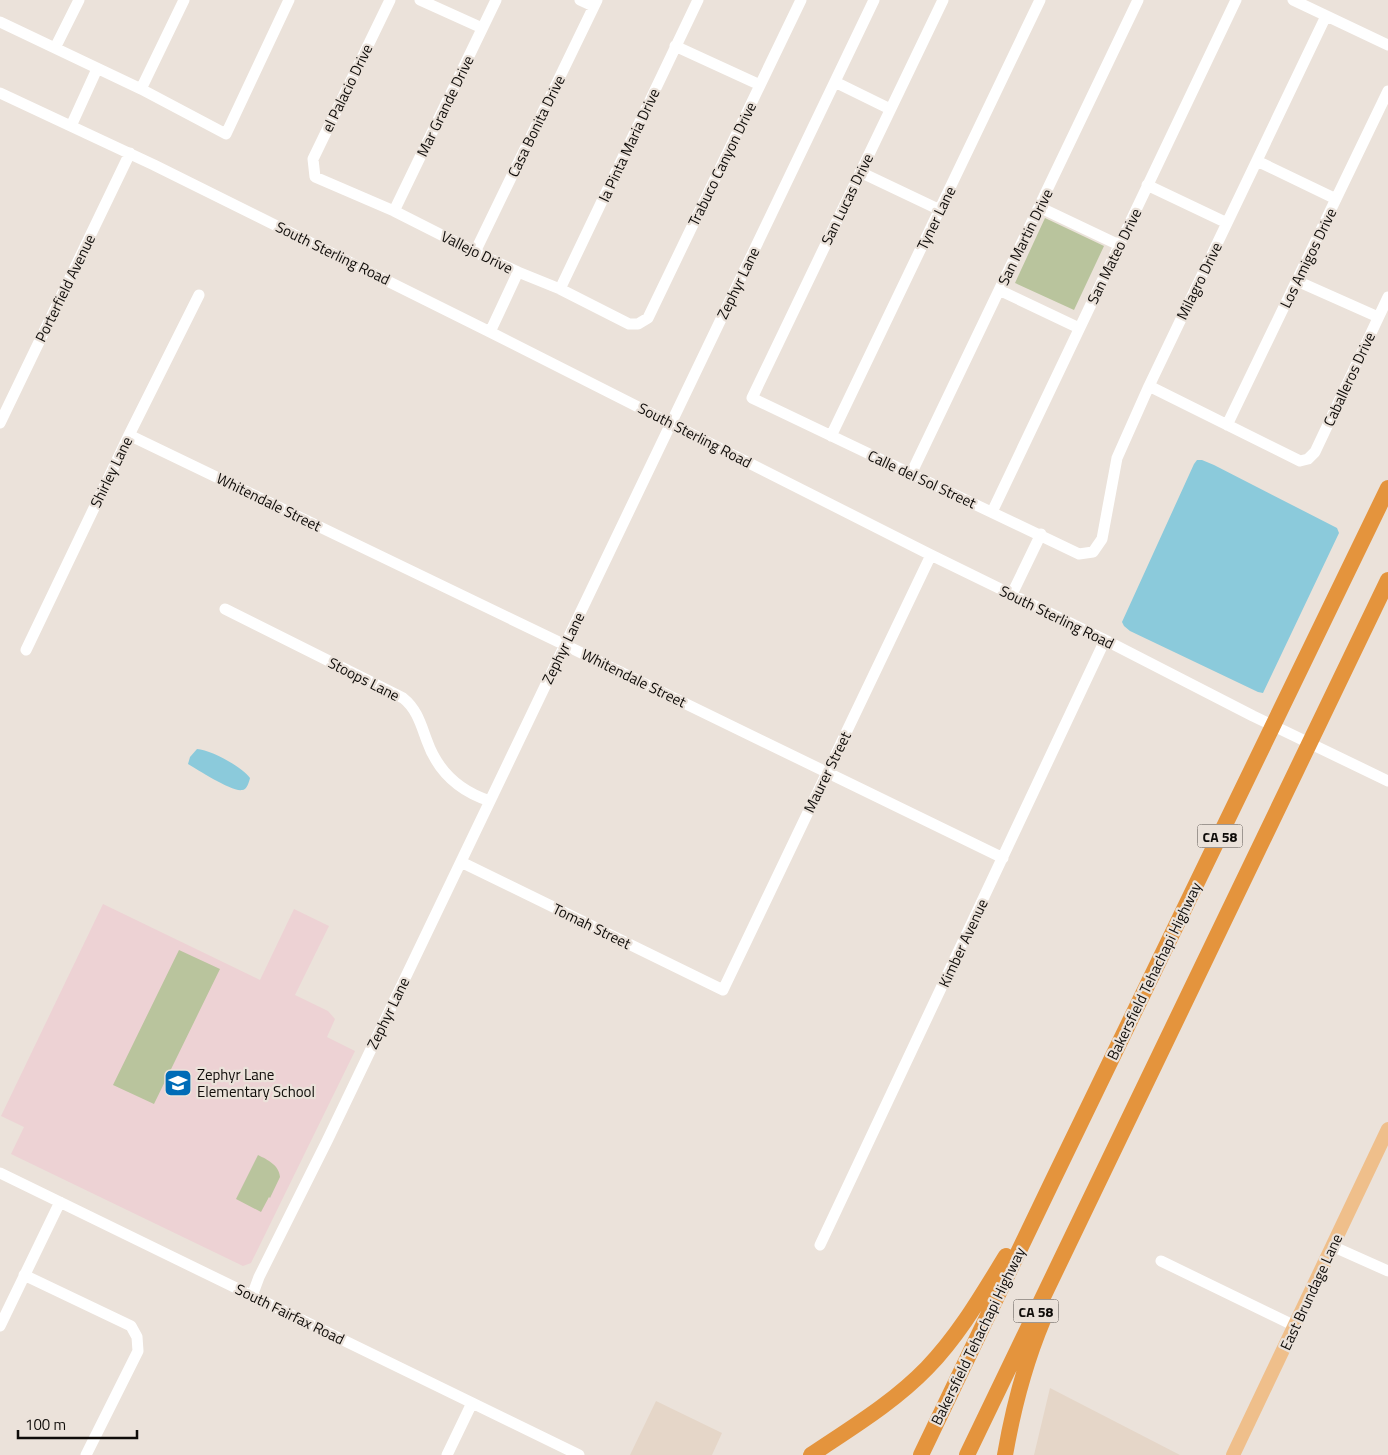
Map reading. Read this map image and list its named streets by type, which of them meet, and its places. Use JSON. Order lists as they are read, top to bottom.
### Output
{
  "streets": {
    "highway": ["CA 58", "Bakersfield Tehachapi Highway"],
    "main road": ["East Brundage Lane"],
    "street": [
      "el Palacio Drive",
      "Mar Grande Drive",
      "Casa Bonita Drive",
      "la Pinta Maria Drive",
      "Trabuco Canyon Drive",
      "San Lucas Drive",
      "Tyner Lane",
      "San Martin Drive",
      "Vallejo Drive",
      "South Sterling Road",
      "San Mateo Drive",
      "Los Amigos Drive",
      "Milagro Drive",
      "Zephyr Lane",
      "Porterfield Avenue",
      "Caballeros Drive",
      "Shirley Lane",
      "Calle del Sol Street",
      "Whitendale Street",
      "Stoops Lane",
      "Maurer Street",
      "Tomah Street",
      "Kimber Avenue",
      "South Fairfax Road"
    ]
  },
  "crossings": [
    ["el Palacio Drive", "Vallejo Drive"],
    ["Mar Grande Drive", "Vallejo Drive"],
    ["Casa Bonita Drive", "Vallejo Drive"],
    ["la Pinta Maria Drive", "Vallejo Drive"],
    ["Trabuco Canyon Drive", "Vallejo Drive"],
    ["San Lucas Drive", "Calle del Sol Street"],
    ["Tyner Lane", "Calle del Sol Street"],
    ["San Martin Drive", "Calle del Sol Street"],
    ["South Sterling Road", "Zephyr Lane"],
    ["South Sterling Road", "Porterfield Avenue"],
    ["South Sterling Road", "Maurer Street"],
    ["South Sterling Road", "Kimber Avenue"],
    ["San Mateo Drive", "Calle del Sol Street"],
    ["Los Amigos Drive", "Caballeros Drive"],
    ["Milagro Drive", "Calle del Sol Street"],
    ["Zephyr Lane", "Whitendale Street"],
    ["Zephyr Lane", "Stoops Lane"],
    ["Zephyr Lane", "Tomah Street"],
    ["Zephyr Lane", "South Fairfax Road"],
    ["Shirley Lane", "Whitendale Street"],
    ["Whitendale Street", "Maurer Street"],
    ["Whitendale Street", "Kimber Avenue"],
    ["Maurer Street", "Tomah Street"]
  ],
  "places": {
    "school or university": ["Zephyr Lane Elementary School"]
  },
  "scale_bar": "100 m"
}
